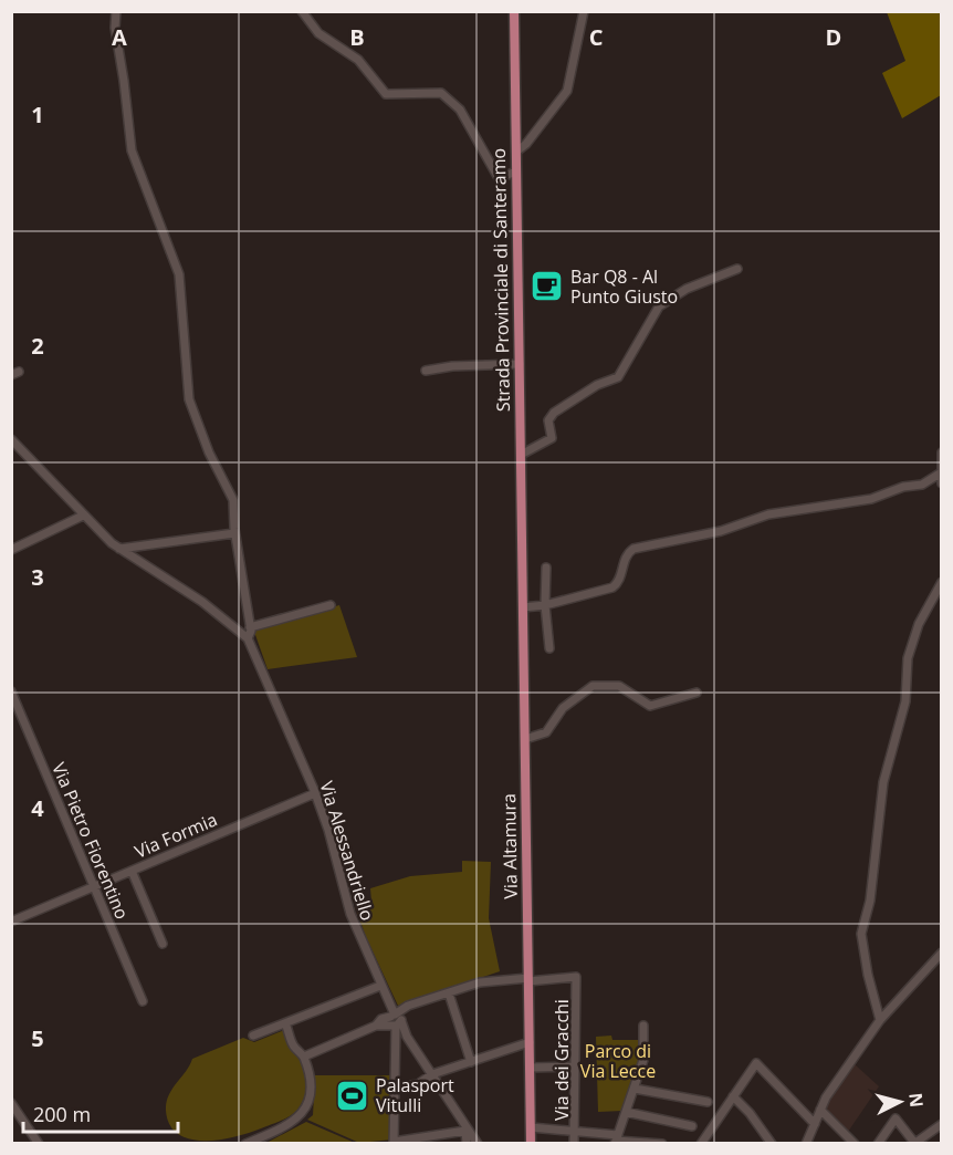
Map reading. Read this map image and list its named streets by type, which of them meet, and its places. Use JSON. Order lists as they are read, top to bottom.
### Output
{
  "streets": {
    "main road": ["Strada Provinciale di Santeramo", "Via Altamura"],
    "street": [
      "Via Formia",
      "Via Pietro Fiorentino",
      "Via Alessandriello",
      "Via dei Gracchi"
    ]
  },
  "crossings": [
    ["Strada Provinciale di Santeramo", "Via Altamura"],
    ["Via Formia", "Via Pietro Fiorentino"],
    ["Via Formia", "Via Alessandriello"],
    ["Via Altamura", "Via dei Gracchi"]
  ],
  "parks": ["Parco di Via Lecce"],
  "places": {
    "cafe": ["Bar Q8 - Al Punto Giusto"],
    "sports": ["Palasport Vitulli"]
  },
  "scale_bar": "200 m",
  "north": "right",
  "grid": {
    "columns": [
      "A",
      "B",
      "C",
      "D"
    ],
    "rows": [
      "1",
      "2",
      "3",
      "4",
      "5"
    ]
  }
}
